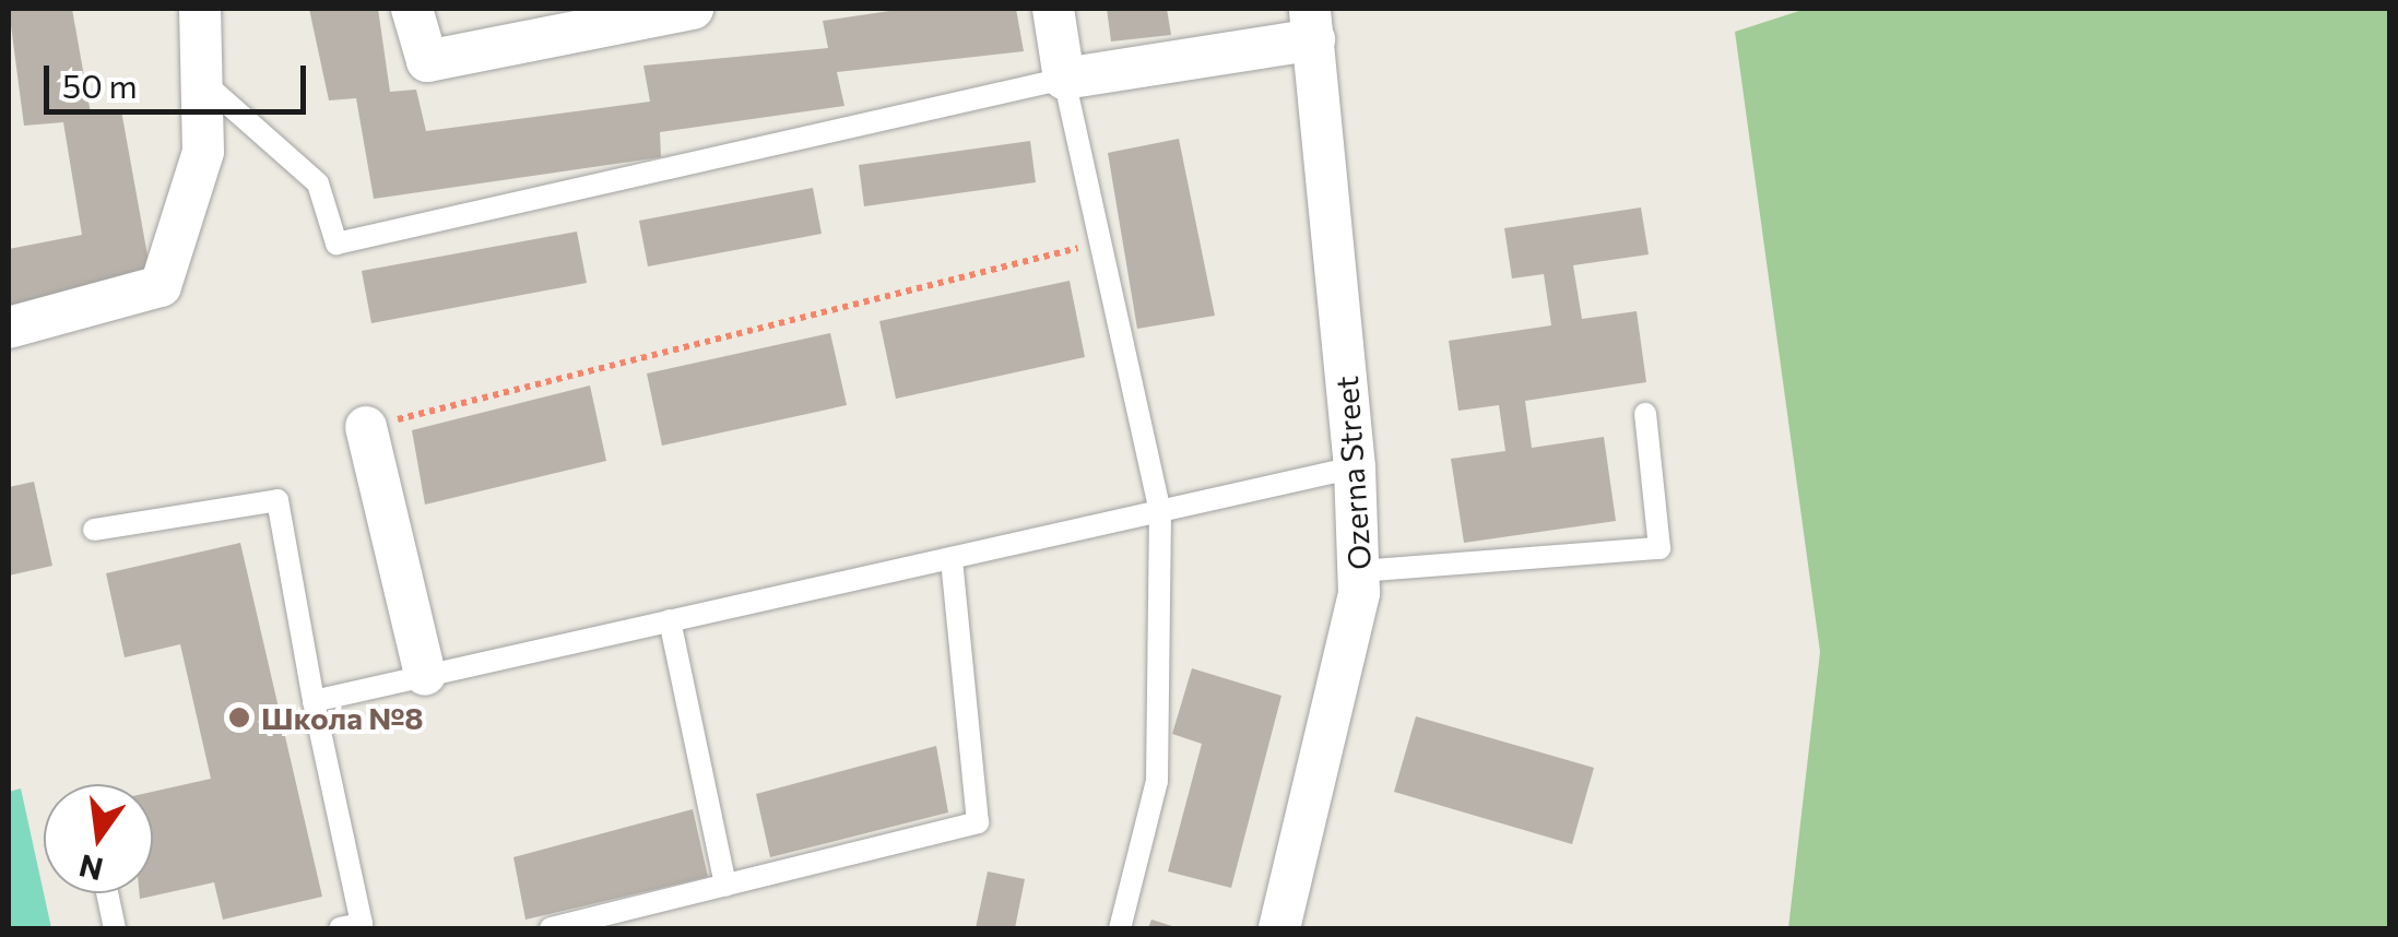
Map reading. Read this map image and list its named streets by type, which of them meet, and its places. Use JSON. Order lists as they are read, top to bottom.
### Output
{
  "streets": {
    "street": ["Ozerna Street"]
  },
  "places": ["Школа №8"],
  "scale_bar": "50 m",
  "north": "bottom"
}
